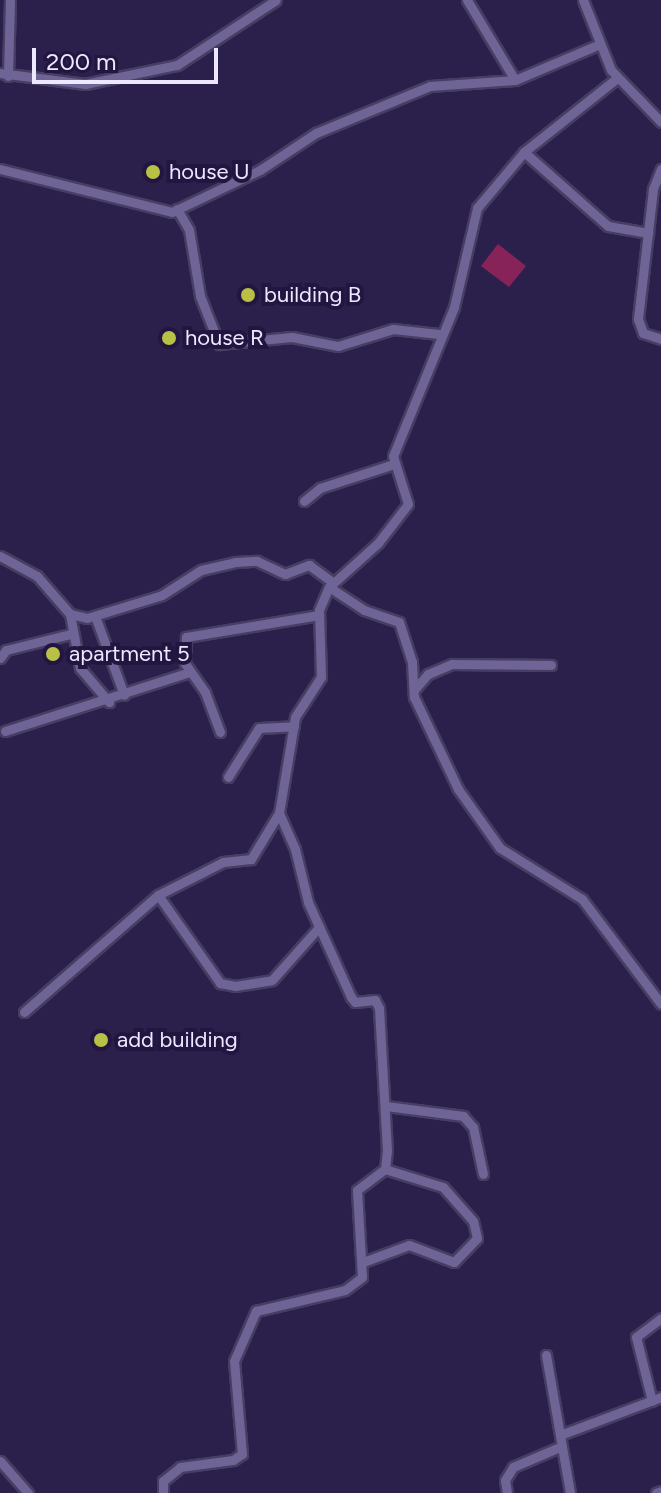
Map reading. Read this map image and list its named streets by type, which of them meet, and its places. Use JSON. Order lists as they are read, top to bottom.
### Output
{
  "places": [
    "house U",
    "building B",
    "house R",
    "apartment 5",
    "add building"
  ],
  "scale_bar": "200 m"
}
